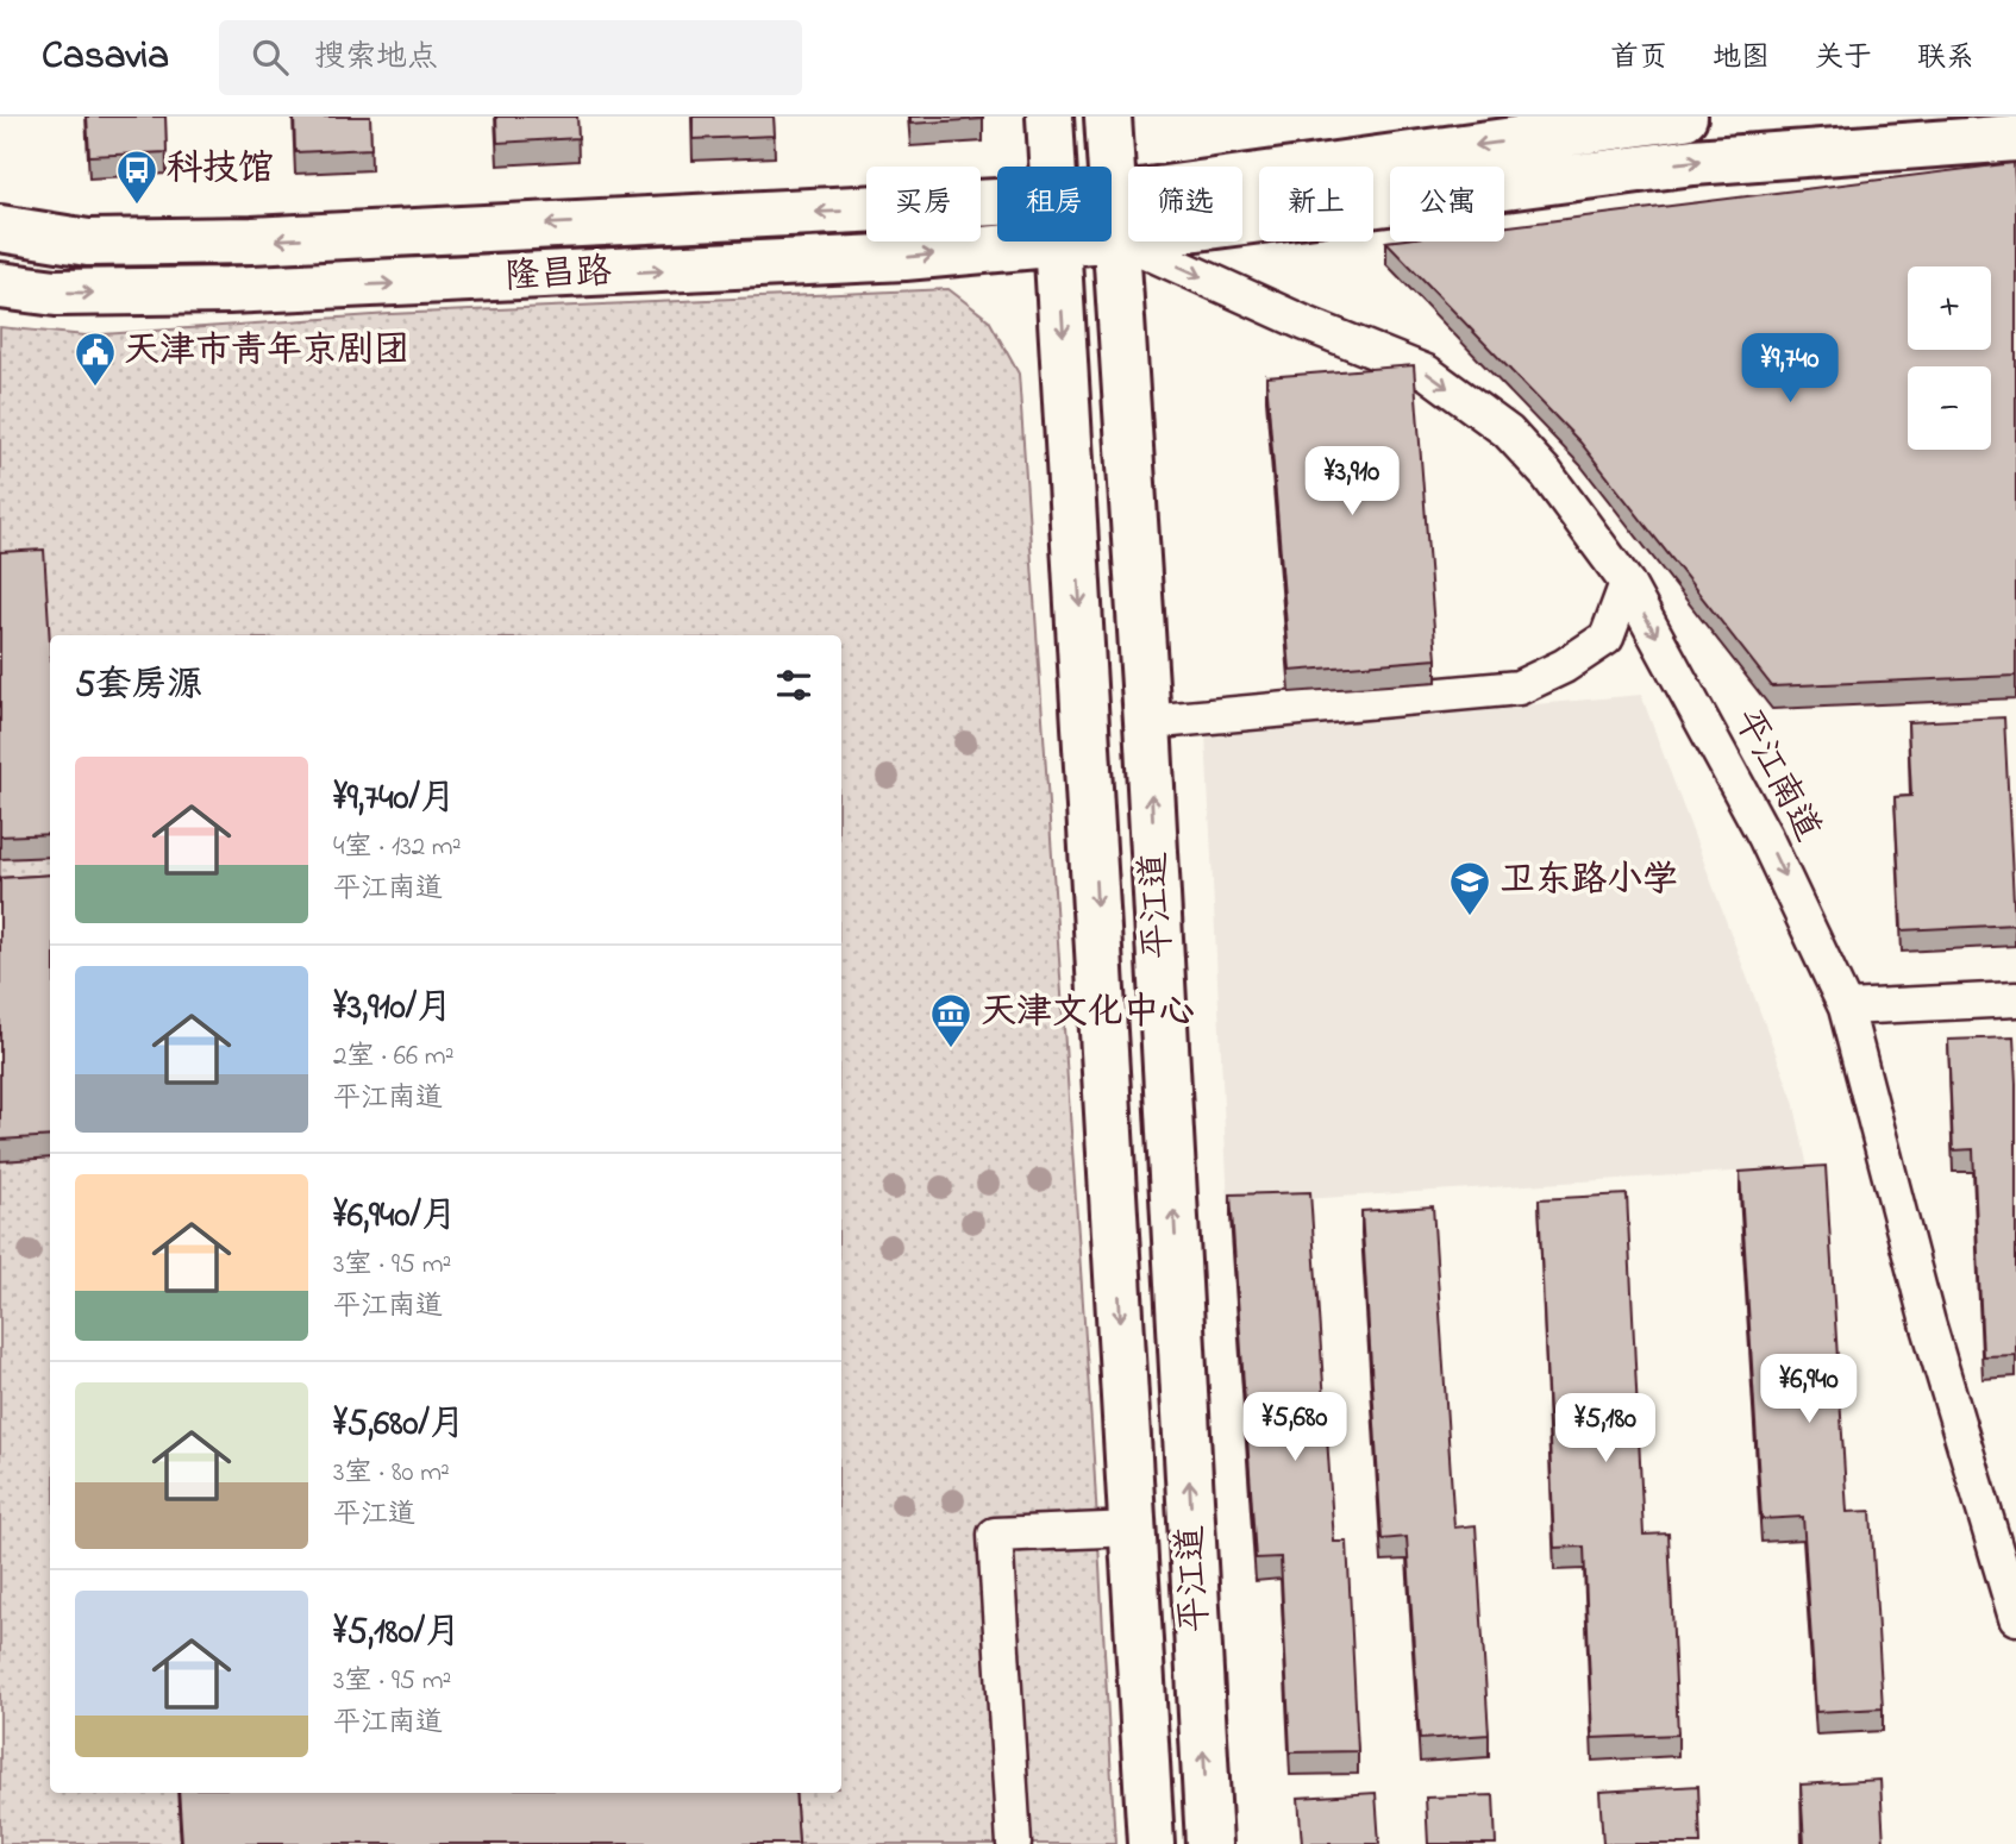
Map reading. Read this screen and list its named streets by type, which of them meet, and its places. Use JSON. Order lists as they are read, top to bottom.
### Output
{
  "streets": {
    "main road": ["隆昌路", "平江道"],
    "street": ["平江南道"]
  },
  "crossings": [
    ["隆昌路", "平江南道"],
    ["隆昌路", "平江道"],
    ["平江南道", "平江道"]
  ],
  "one_way": ["平江南道"],
  "places": {
    "bus stop": ["科技馆"],
    "public building": ["天津市青年京剧团"],
    "school or university": ["卫东路小学"],
    "museum": ["天津文化中心"]
  },
  "page": {
    "header": "Casavia",
    "search": "搜索地点",
    "nav": [
      "首页",
      "地图",
      "关于",
      "联系"
    ],
    "chip": [
      "买房",
      "租房",
      "筛选",
      "新上",
      "公寓"
    ],
    "map_buttons": ["+", "−"],
    "price": [
      "¥9,740",
      "¥3,910",
      "¥6,940",
      "¥5,680",
      "¥5,180"
    ],
    "heading": "5套房源",
    "list": [
      {
        "name": "¥9,740/月",
        "note": "4室 · 132 m² · 平江南道"
      },
      {
        "name": "¥3,910/月",
        "note": "2室 · 66 m² · 平江南道"
      },
      {
        "name": "¥6,940/月",
        "note": "3室 · 95 m² · 平江南道"
      },
      {
        "name": "¥5,680/月",
        "note": "3室 · 80 m² · 平江道"
      },
      {
        "name": "¥5,180/月",
        "note": "3室 · 95 m² · 平江南道"
      }
    ]
  }
}
